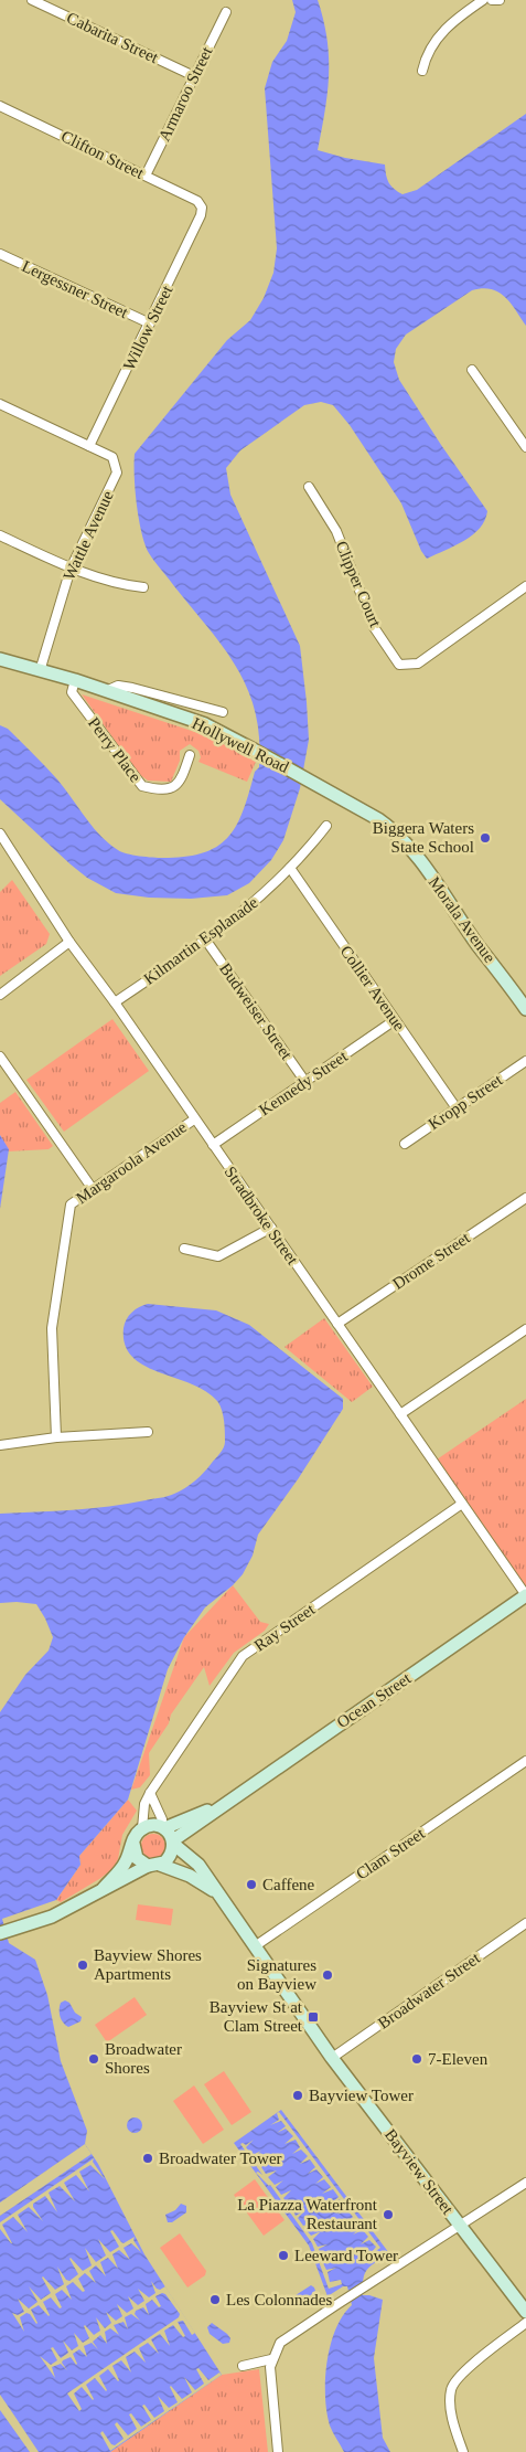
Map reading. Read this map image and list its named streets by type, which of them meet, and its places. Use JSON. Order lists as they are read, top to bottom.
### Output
{
  "streets": {
    "main road": [
      "Hollywell Road",
      "Morala Avenue",
      "Ocean Street",
      "Bayview Street"
    ],
    "street": [
      "Cabarita Street",
      "Armaroo Street",
      "Clifton Street",
      "Lergessner Street",
      "Willow Street",
      "Wattle Avenue",
      "Clipper Court",
      "Perry Place",
      "Kilmartin Esplanade",
      "Collier Avenue",
      "Budweiser Street",
      "Kennedy Street",
      "Kropp Street",
      "Margaroola Avenue",
      "Stradbroke Street",
      "Drome Street",
      "Ray Street",
      "Clam Street",
      "Broadwater Street"
    ]
  },
  "crossings": [
    ["Cabarita Street", "Armaroo Street"],
    ["Armaroo Street", "Clifton Street"],
    ["Clifton Street", "Willow Street"],
    ["Lergessner Street", "Willow Street"],
    ["Willow Street", "Wattle Avenue"],
    ["Wattle Avenue", "Hollywell Road"],
    ["Hollywell Road", "Perry Place"],
    ["Hollywell Road", "Morala Avenue"],
    ["Kilmartin Esplanade", "Collier Avenue"],
    ["Kilmartin Esplanade", "Budweiser Street"],
    ["Kilmartin Esplanade", "Stradbroke Street"],
    ["Collier Avenue", "Kennedy Street"],
    ["Collier Avenue", "Kropp Street"],
    ["Budweiser Street", "Kennedy Street"],
    ["Kennedy Street", "Stradbroke Street"],
    ["Margaroola Avenue", "Stradbroke Street"],
    ["Stradbroke Street", "Drome Street"],
    ["Stradbroke Street", "Ray Street"],
    ["Stradbroke Street", "Ocean Street"],
    ["Ray Street", "Ocean Street"],
    ["Ray Street", "Bayview Street"],
    ["Ocean Street", "Bayview Street"],
    ["Clam Street", "Bayview Street"],
    ["Broadwater Street", "Bayview Street"]
  ],
  "places": {
    "other": [
      "Biggera Waters State School",
      "Caffene",
      "Bayview Shores Apartments",
      "Signatures on Bayview",
      "Broadwater Shores",
      "7-Eleven",
      "Bayview Tower",
      "Broadwater Tower",
      "La Piazza Waterfront Restaurant",
      "Leeward Tower",
      "Les Colonnades"
    ],
    "transit": ["Bayview St at Clam Street"]
  }
}
